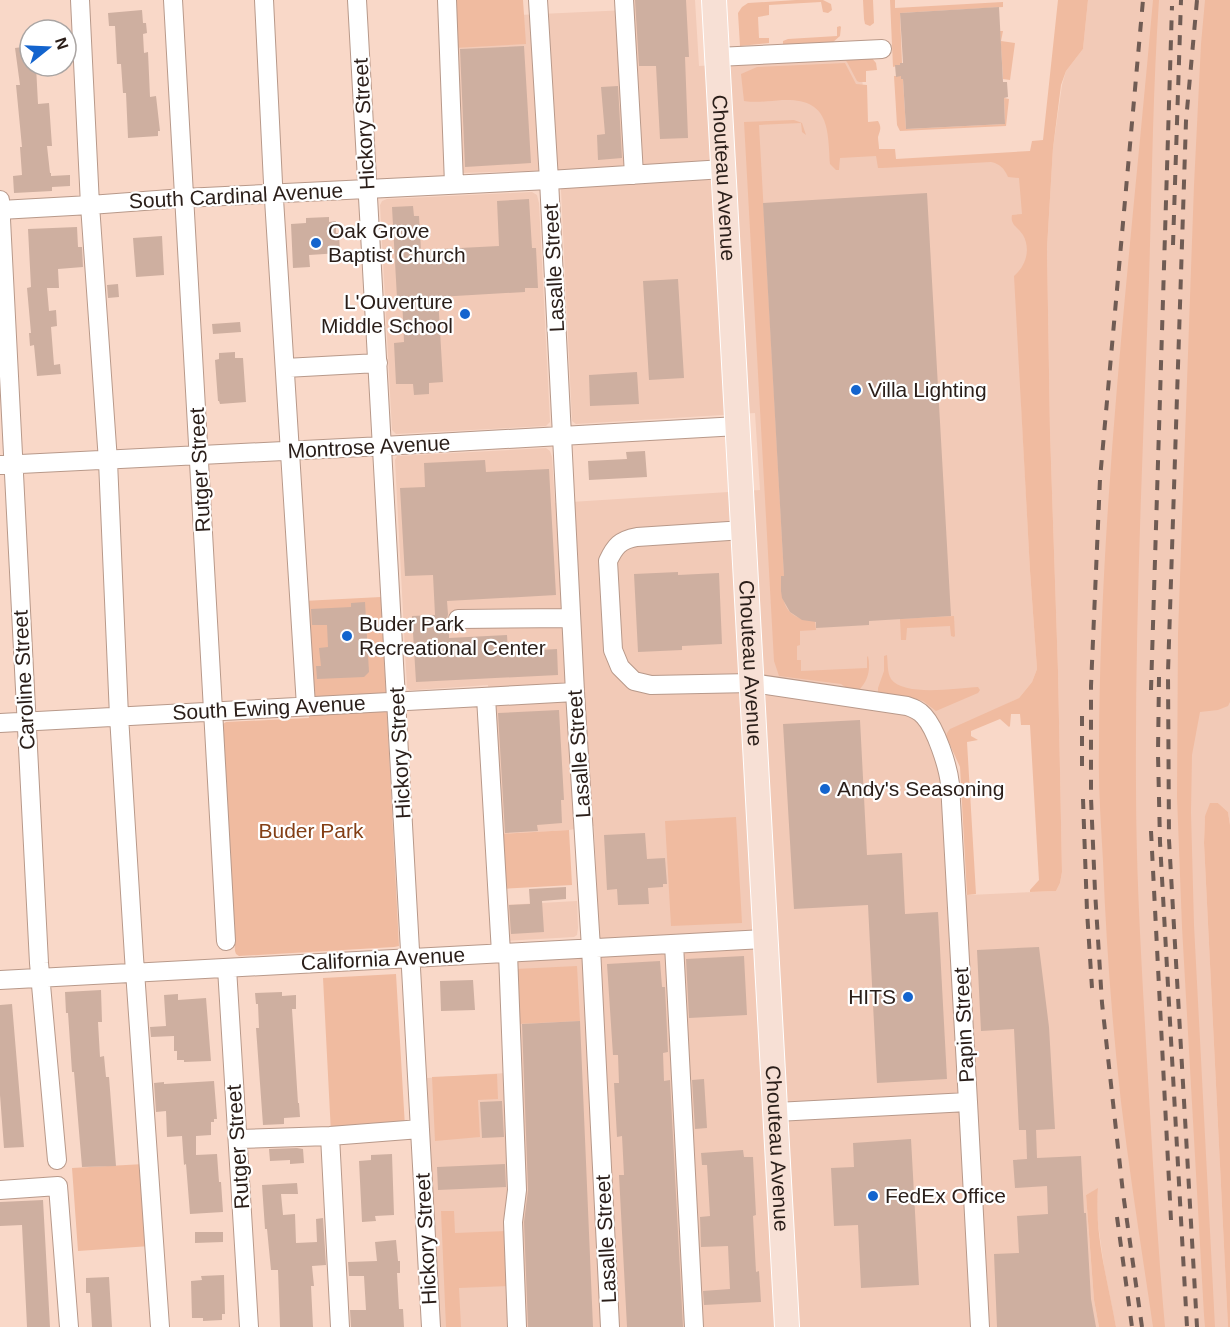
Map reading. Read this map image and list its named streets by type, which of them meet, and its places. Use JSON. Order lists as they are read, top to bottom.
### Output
{
  "streets": {
    "main road": ["Chouteau Avenue"],
    "street": [
      "Hickory Street",
      "South Cardinal Avenue",
      "Lasalle Street",
      "Montrose Avenue",
      "Rutger Street",
      "Caroline Street",
      "South Ewing Avenue",
      "California Avenue",
      "Papin Street"
    ]
  },
  "crossings": [
    ["Hickory Street", "South Cardinal Avenue"],
    ["Hickory Street", "Montrose Avenue"],
    ["Hickory Street", "South Ewing Avenue"],
    ["Hickory Street", "California Avenue"],
    ["Chouteau Avenue", "South Cardinal Avenue"],
    ["Chouteau Avenue", "Montrose Avenue"],
    ["Chouteau Avenue", "California Avenue"],
    ["Chouteau Avenue", "Papin Street"],
    ["South Cardinal Avenue", "Lasalle Street"],
    ["South Cardinal Avenue", "Rutger Street"],
    ["South Cardinal Avenue", "Caroline Street"],
    ["Lasalle Street", "Montrose Avenue"],
    ["Lasalle Street", "South Ewing Avenue"],
    ["Lasalle Street", "California Avenue"],
    ["Montrose Avenue", "Rutger Street"],
    ["Montrose Avenue", "Caroline Street"],
    ["Rutger Street", "South Ewing Avenue"],
    ["Rutger Street", "California Avenue"],
    ["Caroline Street", "South Ewing Avenue"],
    ["Caroline Street", "California Avenue"]
  ],
  "parks": ["Buder Park"],
  "places": [
    "Oak Grove Baptist Church",
    "L'Ouverture Middle School",
    "Villa Lighting",
    "Buder Park Recreational Center",
    "Andy's Seasoning",
    "HITS",
    "FedEx Office"
  ],
  "north": "right"
}
